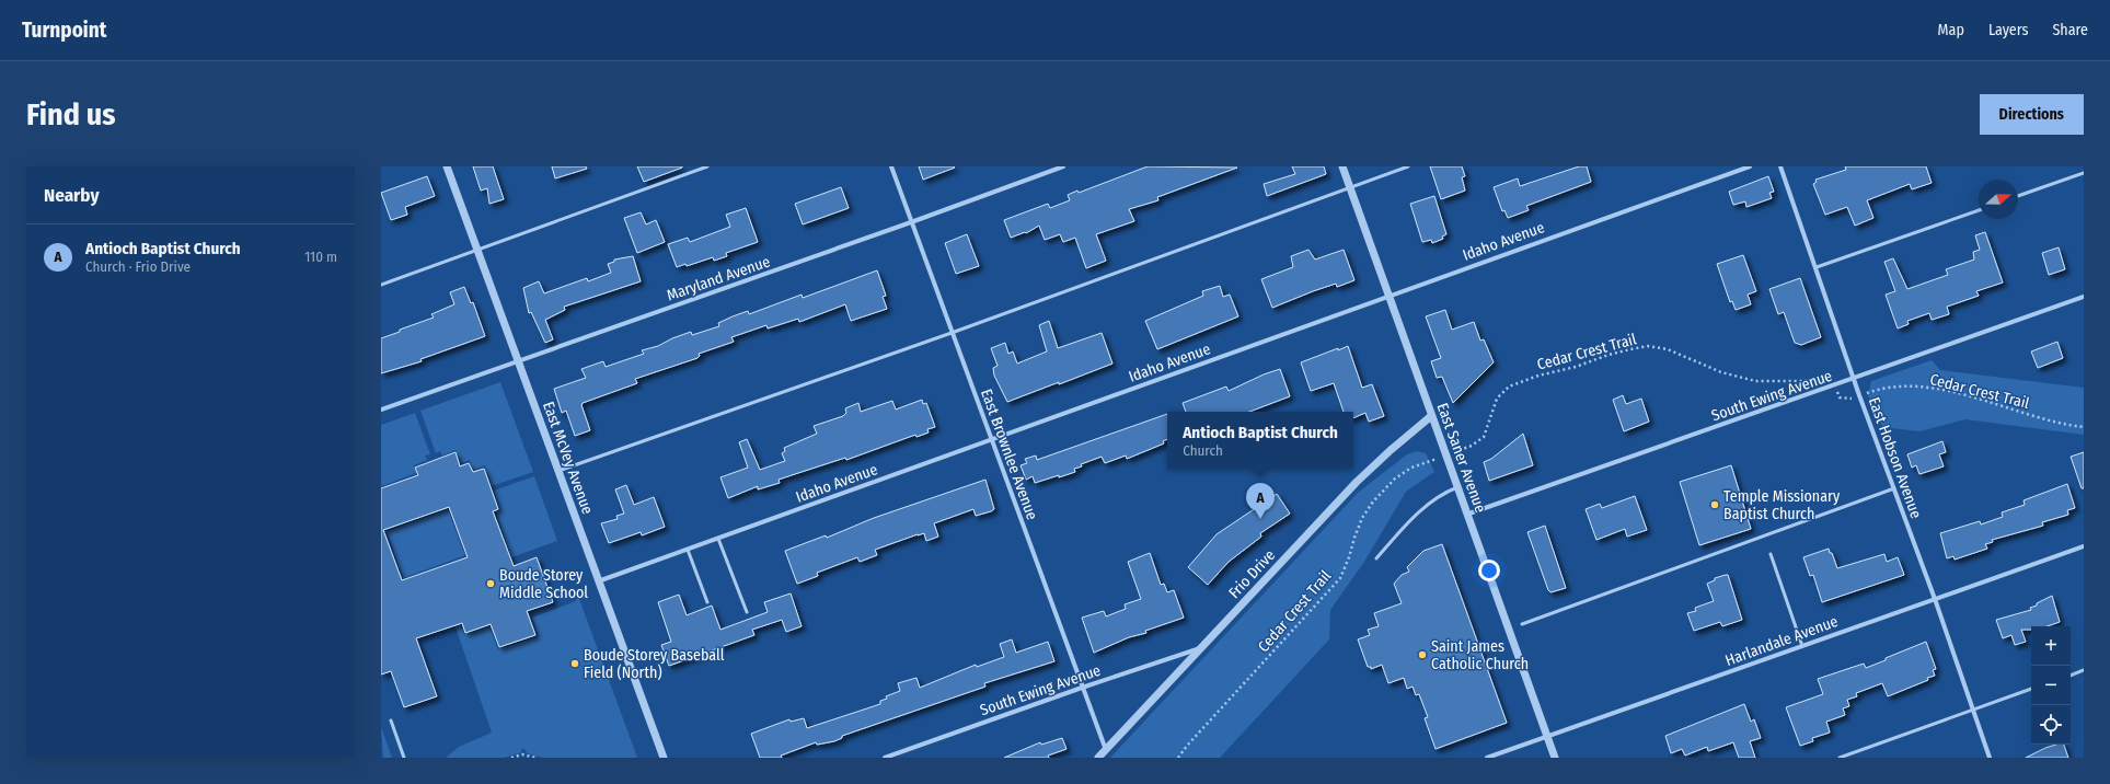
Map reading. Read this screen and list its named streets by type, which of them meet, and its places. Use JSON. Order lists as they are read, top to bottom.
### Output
{
  "streets": {
    "street": [
      "Idaho Avenue",
      "Maryland Avenue",
      "South Ewing Avenue",
      "East Brownlee Avenue",
      "East McVey Avenue",
      "East Saner Avenue",
      "East Hobson Avenue",
      "Frio Drive",
      "Harlandale Avenue"
    ],
    "path": ["Cedar Crest Trail"]
  },
  "crossings": [
    ["Idaho Avenue", "East Brownlee Avenue"],
    ["Idaho Avenue", "East McVey Avenue"],
    ["Idaho Avenue", "East Saner Avenue"],
    ["Maryland Avenue", "East Brownlee Avenue"],
    ["Maryland Avenue", "East McVey Avenue"],
    ["South Ewing Avenue", "East Brownlee Avenue"],
    ["South Ewing Avenue", "East Saner Avenue"],
    ["South Ewing Avenue", "East Hobson Avenue"],
    ["South Ewing Avenue", "Frio Drive"],
    ["East Brownlee Avenue", "Frio Drive"],
    ["East Saner Avenue", "Frio Drive"],
    ["East Saner Avenue", "Harlandale Avenue"],
    ["East Hobson Avenue", "Harlandale Avenue"]
  ],
  "places": [
    "Temple Missionary Baptist Church",
    "Boude Storey Middle School",
    "Saint James Catholic Church",
    "Boude Storey Baseball Field (North)"
  ],
  "north": "right",
  "page": {
    "header": "Turnpoint",
    "nav": ["Map", "Layers", "Share"],
    "buttons": "Directions",
    "title": "Find us",
    "heading": "Nearby",
    "list": [
      {
        "mark": "A",
        "name": "Antioch Baptist Church",
        "note": "Church · Frio Drive",
        "value": "110 m"
      }
    ],
    "popup": ["Antioch Baptist Church", "Church"],
    "pins": "A",
    "map_buttons": ["+", "−"]
  }
}
